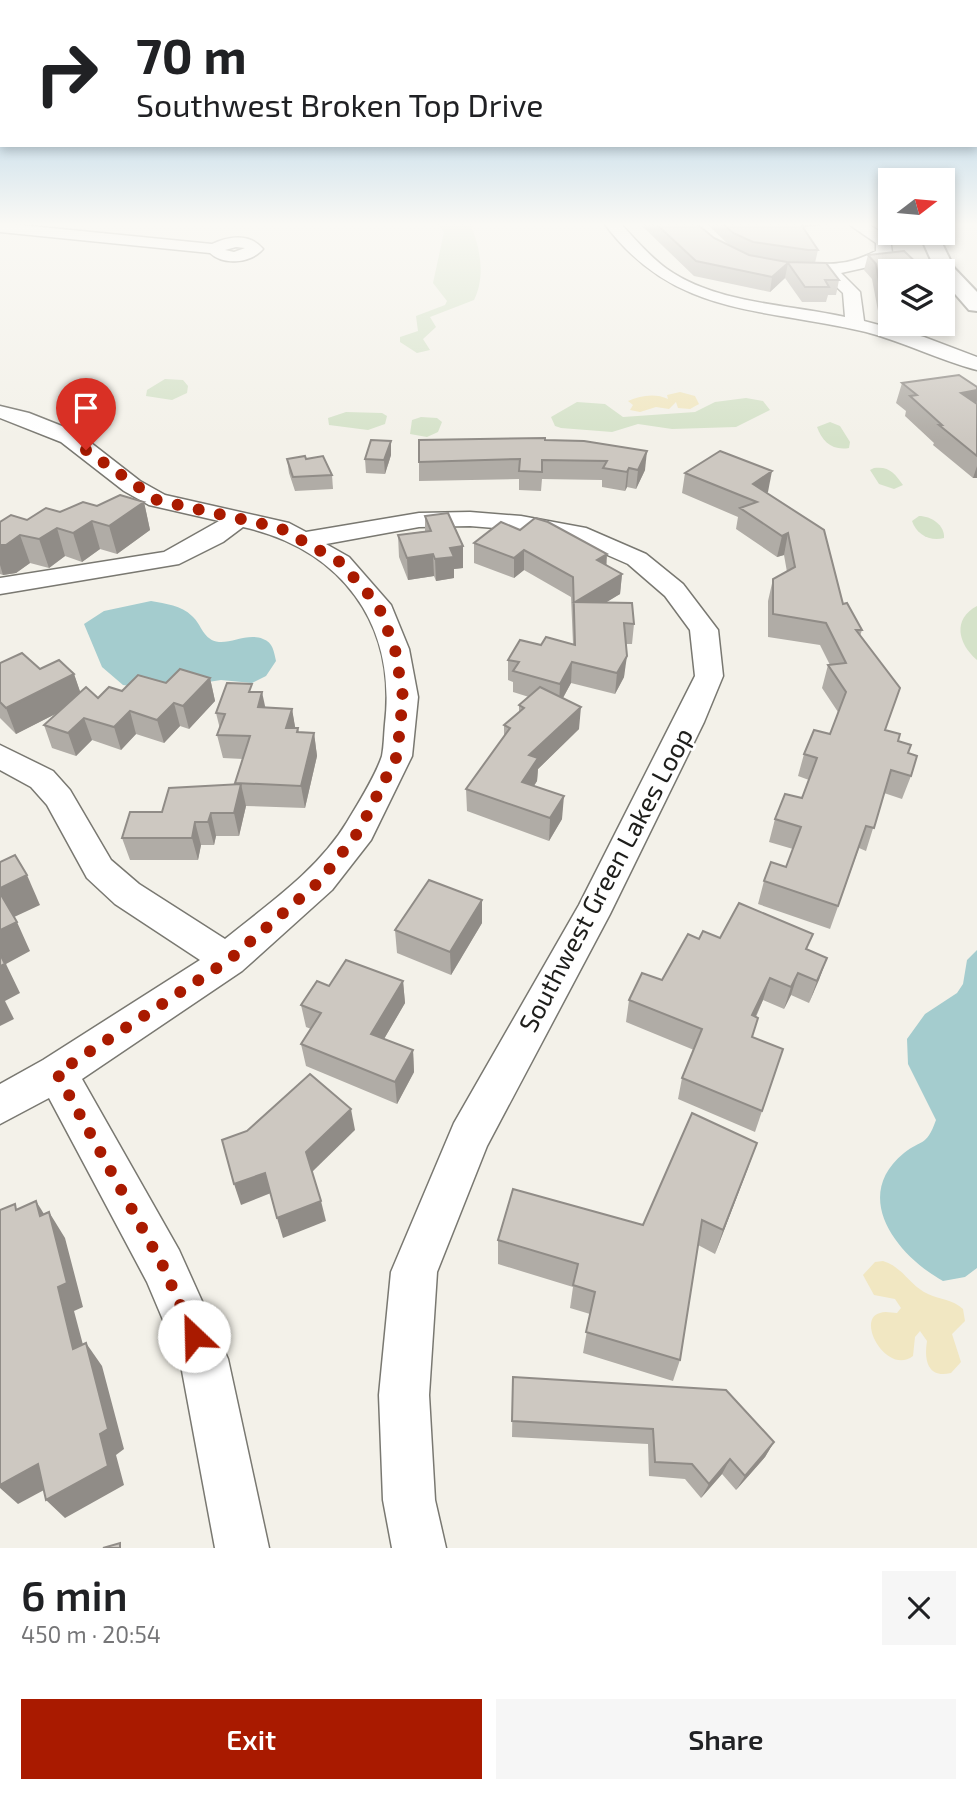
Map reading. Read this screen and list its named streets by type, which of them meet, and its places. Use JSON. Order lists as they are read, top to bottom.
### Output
{
  "streets": {
    "street": ["Southwest Green Lakes Loop"]
  },
  "north": "right",
  "page": {
    "turn": ["70 m", "Southwest Broken Top Drive"],
    "heading": ["6 min", "450 m · 20:54"],
    "buttons": ["Exit", "Share"]
  }
}
